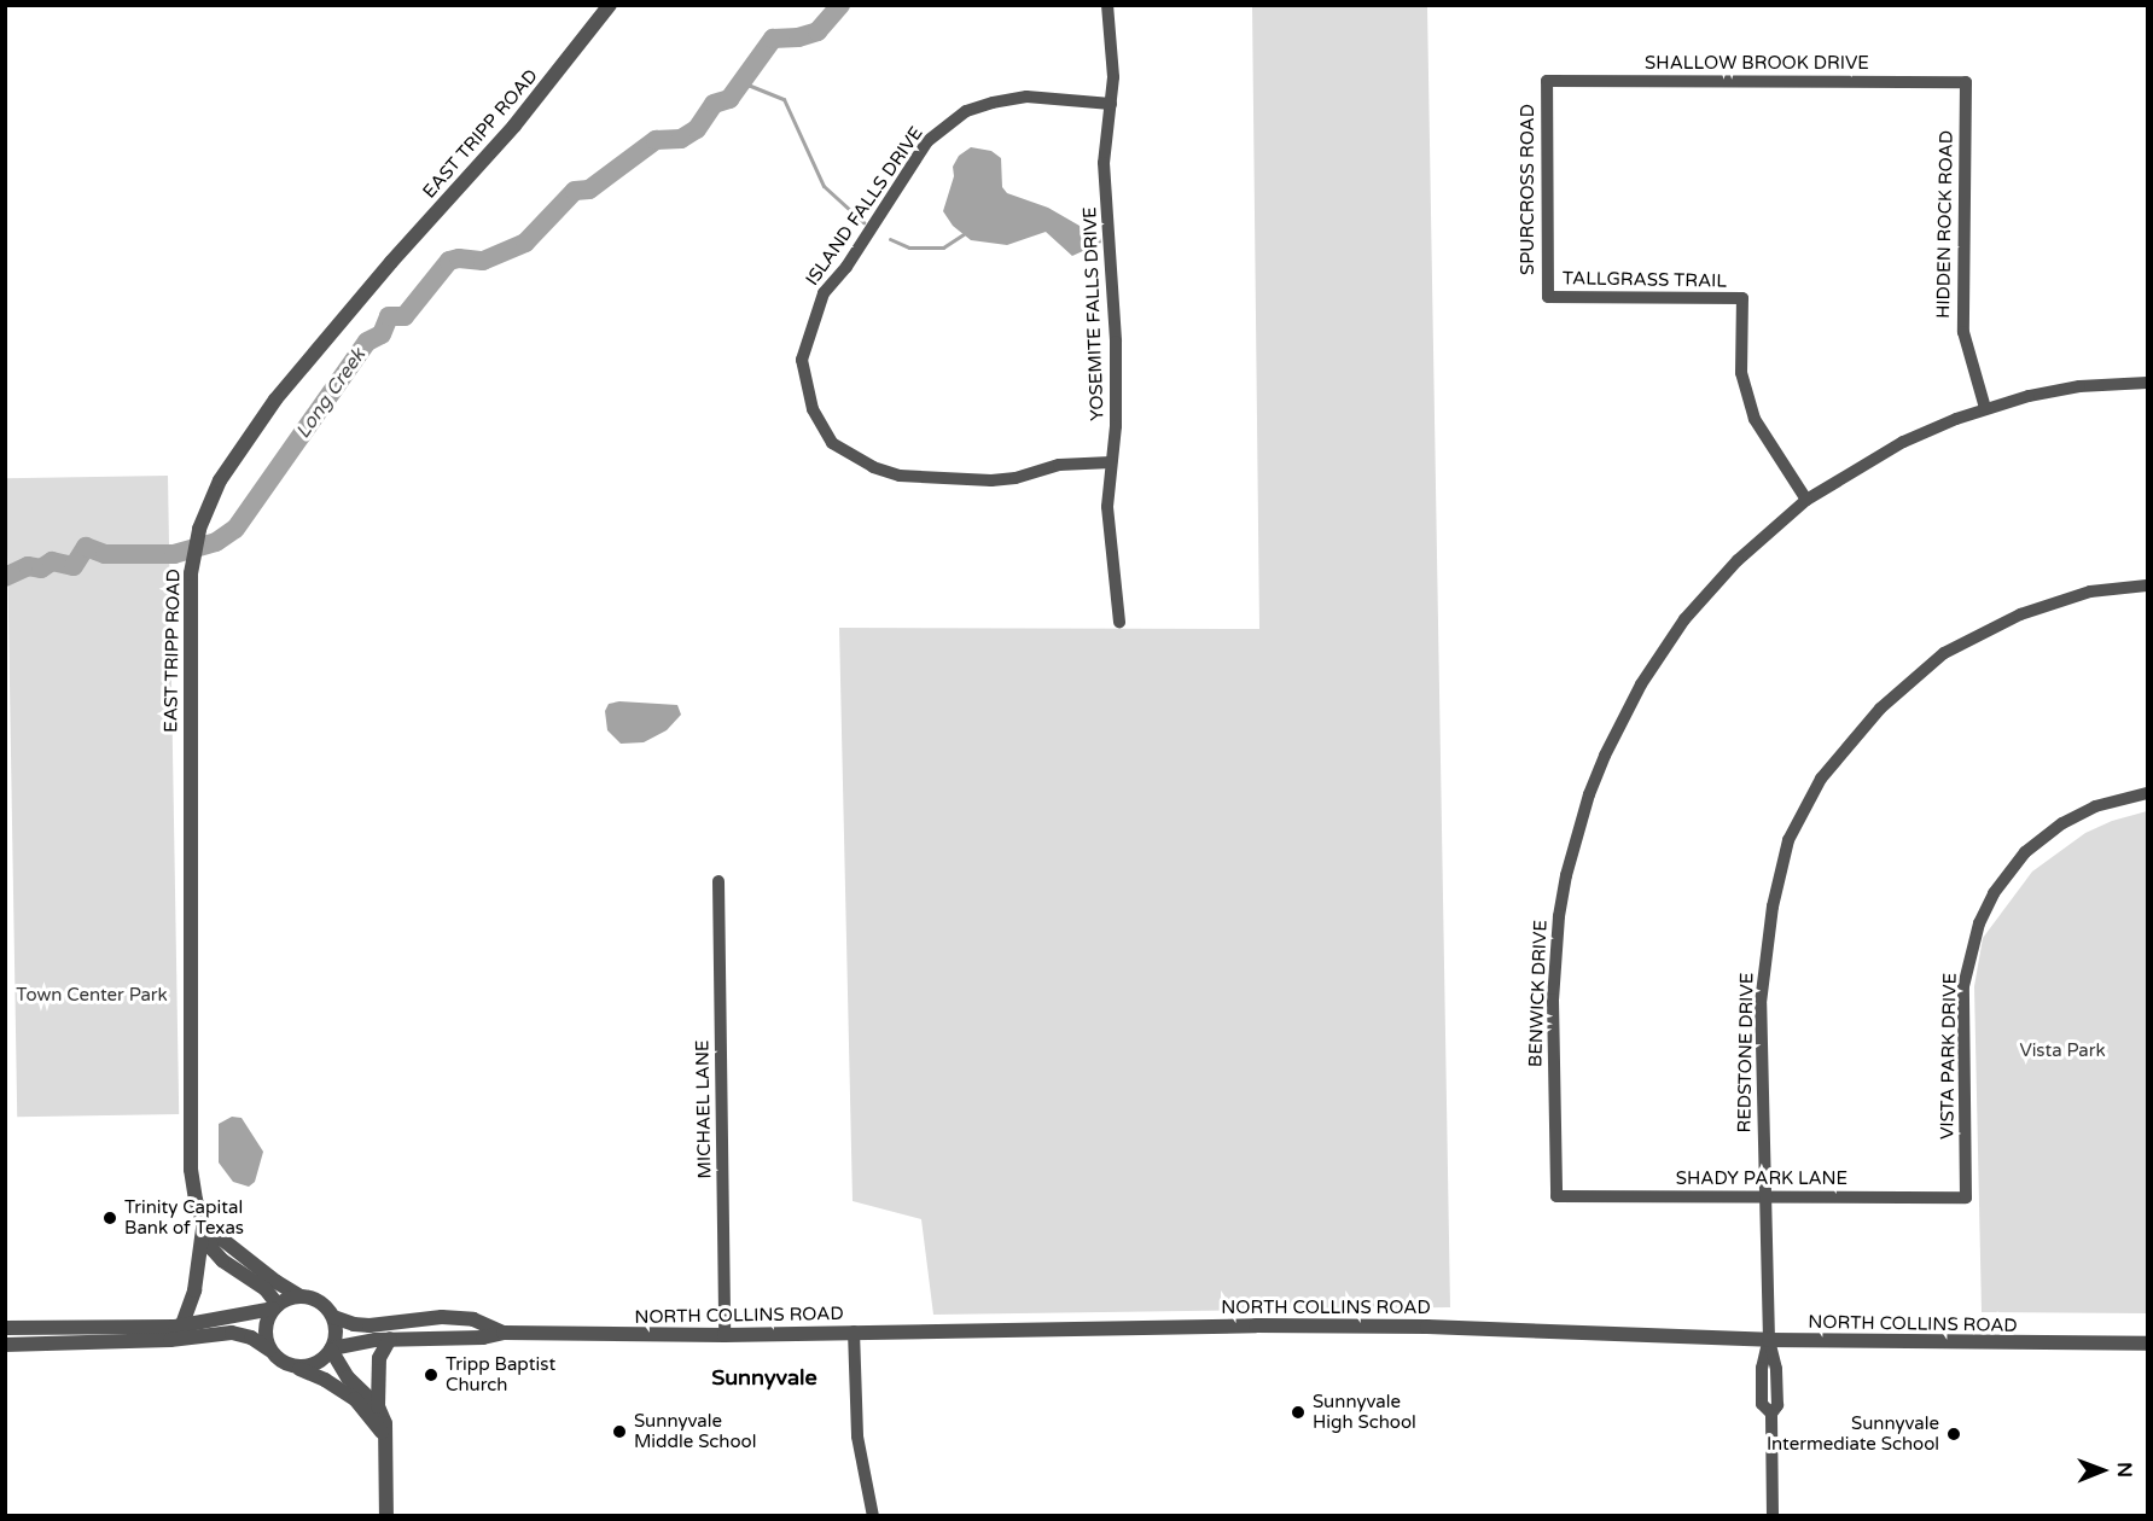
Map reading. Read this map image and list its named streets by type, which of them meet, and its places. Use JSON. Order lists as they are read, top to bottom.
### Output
{
  "streets": {
    "street": [
      "SHALLOW BROOK DRIVE",
      "EAST TRIPP ROAD",
      "SPURCROSS ROAD",
      "ISLAND FALLS DRIVE",
      "HIDDEN ROCK ROAD",
      "TALLGRASS TRAIL",
      "YOSEMITE FALLS DRIVE",
      "BENWICK DRIVE",
      "REDSTONE DRIVE",
      "VISTA PARK DRIVE",
      "MICHAEL LANE",
      "SHADY PARK LANE",
      "NORTH COLLINS ROAD"
    ]
  },
  "crossings": [
    ["SHALLOW BROOK DRIVE", "SPURCROSS ROAD"],
    ["SHALLOW BROOK DRIVE", "HIDDEN ROCK ROAD"],
    ["EAST TRIPP ROAD", "NORTH COLLINS ROAD"],
    ["SPURCROSS ROAD", "TALLGRASS TRAIL"],
    ["ISLAND FALLS DRIVE", "YOSEMITE FALLS DRIVE"],
    ["HIDDEN ROCK ROAD", "BENWICK DRIVE"],
    ["TALLGRASS TRAIL", "BENWICK DRIVE"],
    ["BENWICK DRIVE", "SHADY PARK LANE"],
    ["REDSTONE DRIVE", "SHADY PARK LANE"],
    ["REDSTONE DRIVE", "NORTH COLLINS ROAD"],
    ["VISTA PARK DRIVE", "SHADY PARK LANE"],
    ["MICHAEL LANE", "NORTH COLLINS ROAD"]
  ],
  "districts": ["Sunnyvale"],
  "water": ["Long Creek"],
  "parks": ["Town Center Park", "Vista Park"],
  "places": [
    "Trinity Capital Bank of Texas",
    "Tripp Baptist Church",
    "Sunnyvale High School",
    "Sunnyvale Middle School",
    "Sunnyvale Intermediate School"
  ],
  "north": "right"
}
